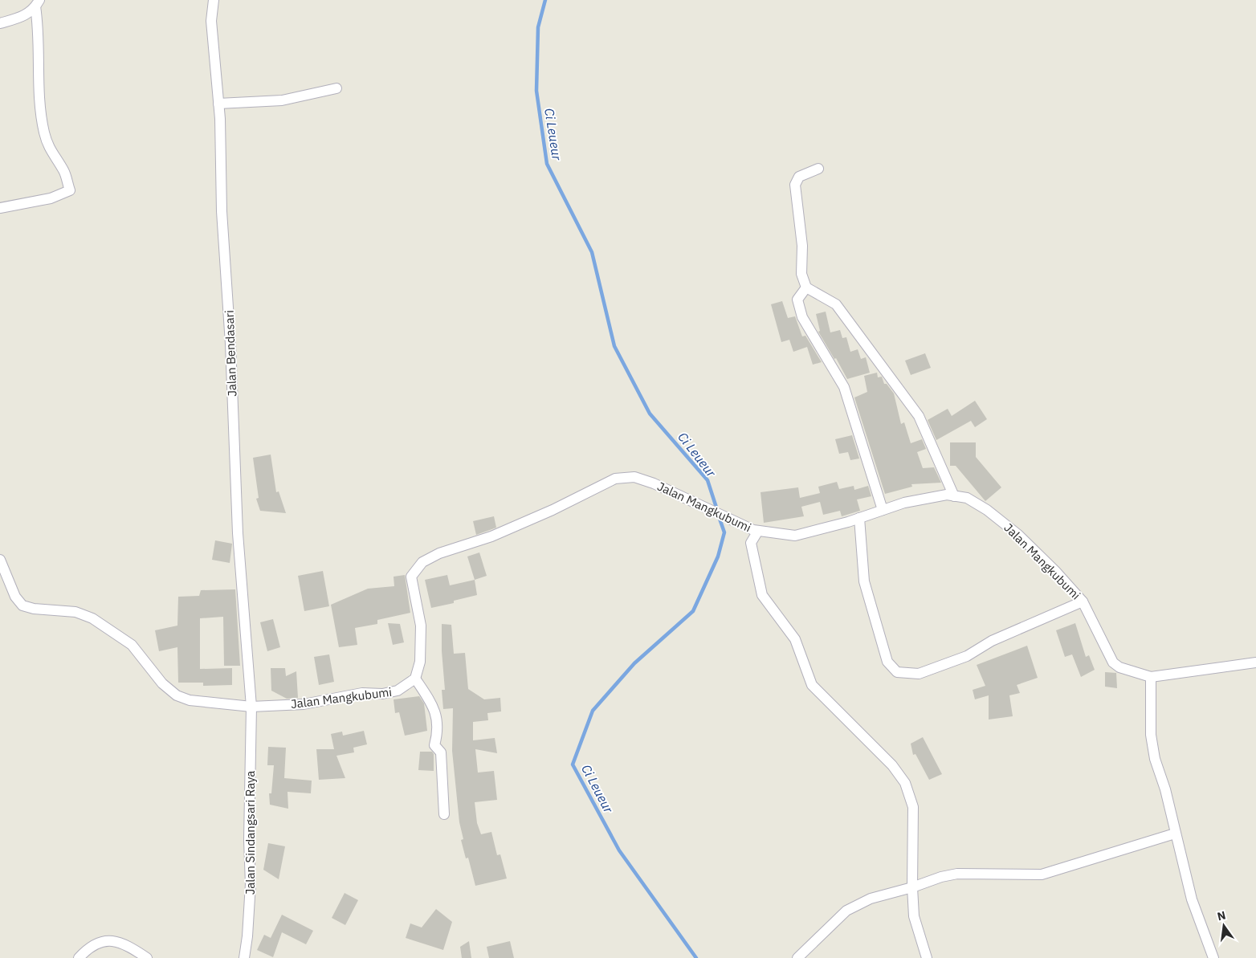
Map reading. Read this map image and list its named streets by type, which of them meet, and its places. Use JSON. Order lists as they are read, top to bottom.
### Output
{
  "streets": {
    "street": ["Jalan Bendasari", "Jalan Mangkubumi", "Jalan Sindangsari Raya"]
  },
  "crossings": [
    ["Jalan Bendasari", "Jalan Mangkubumi"],
    ["Jalan Bendasari", "Jalan Sindangsari Raya"],
    ["Jalan Mangkubumi", "Jalan Sindangsari Raya"]
  ],
  "water": ["Ci Leueur"],
  "north": "top"
}
